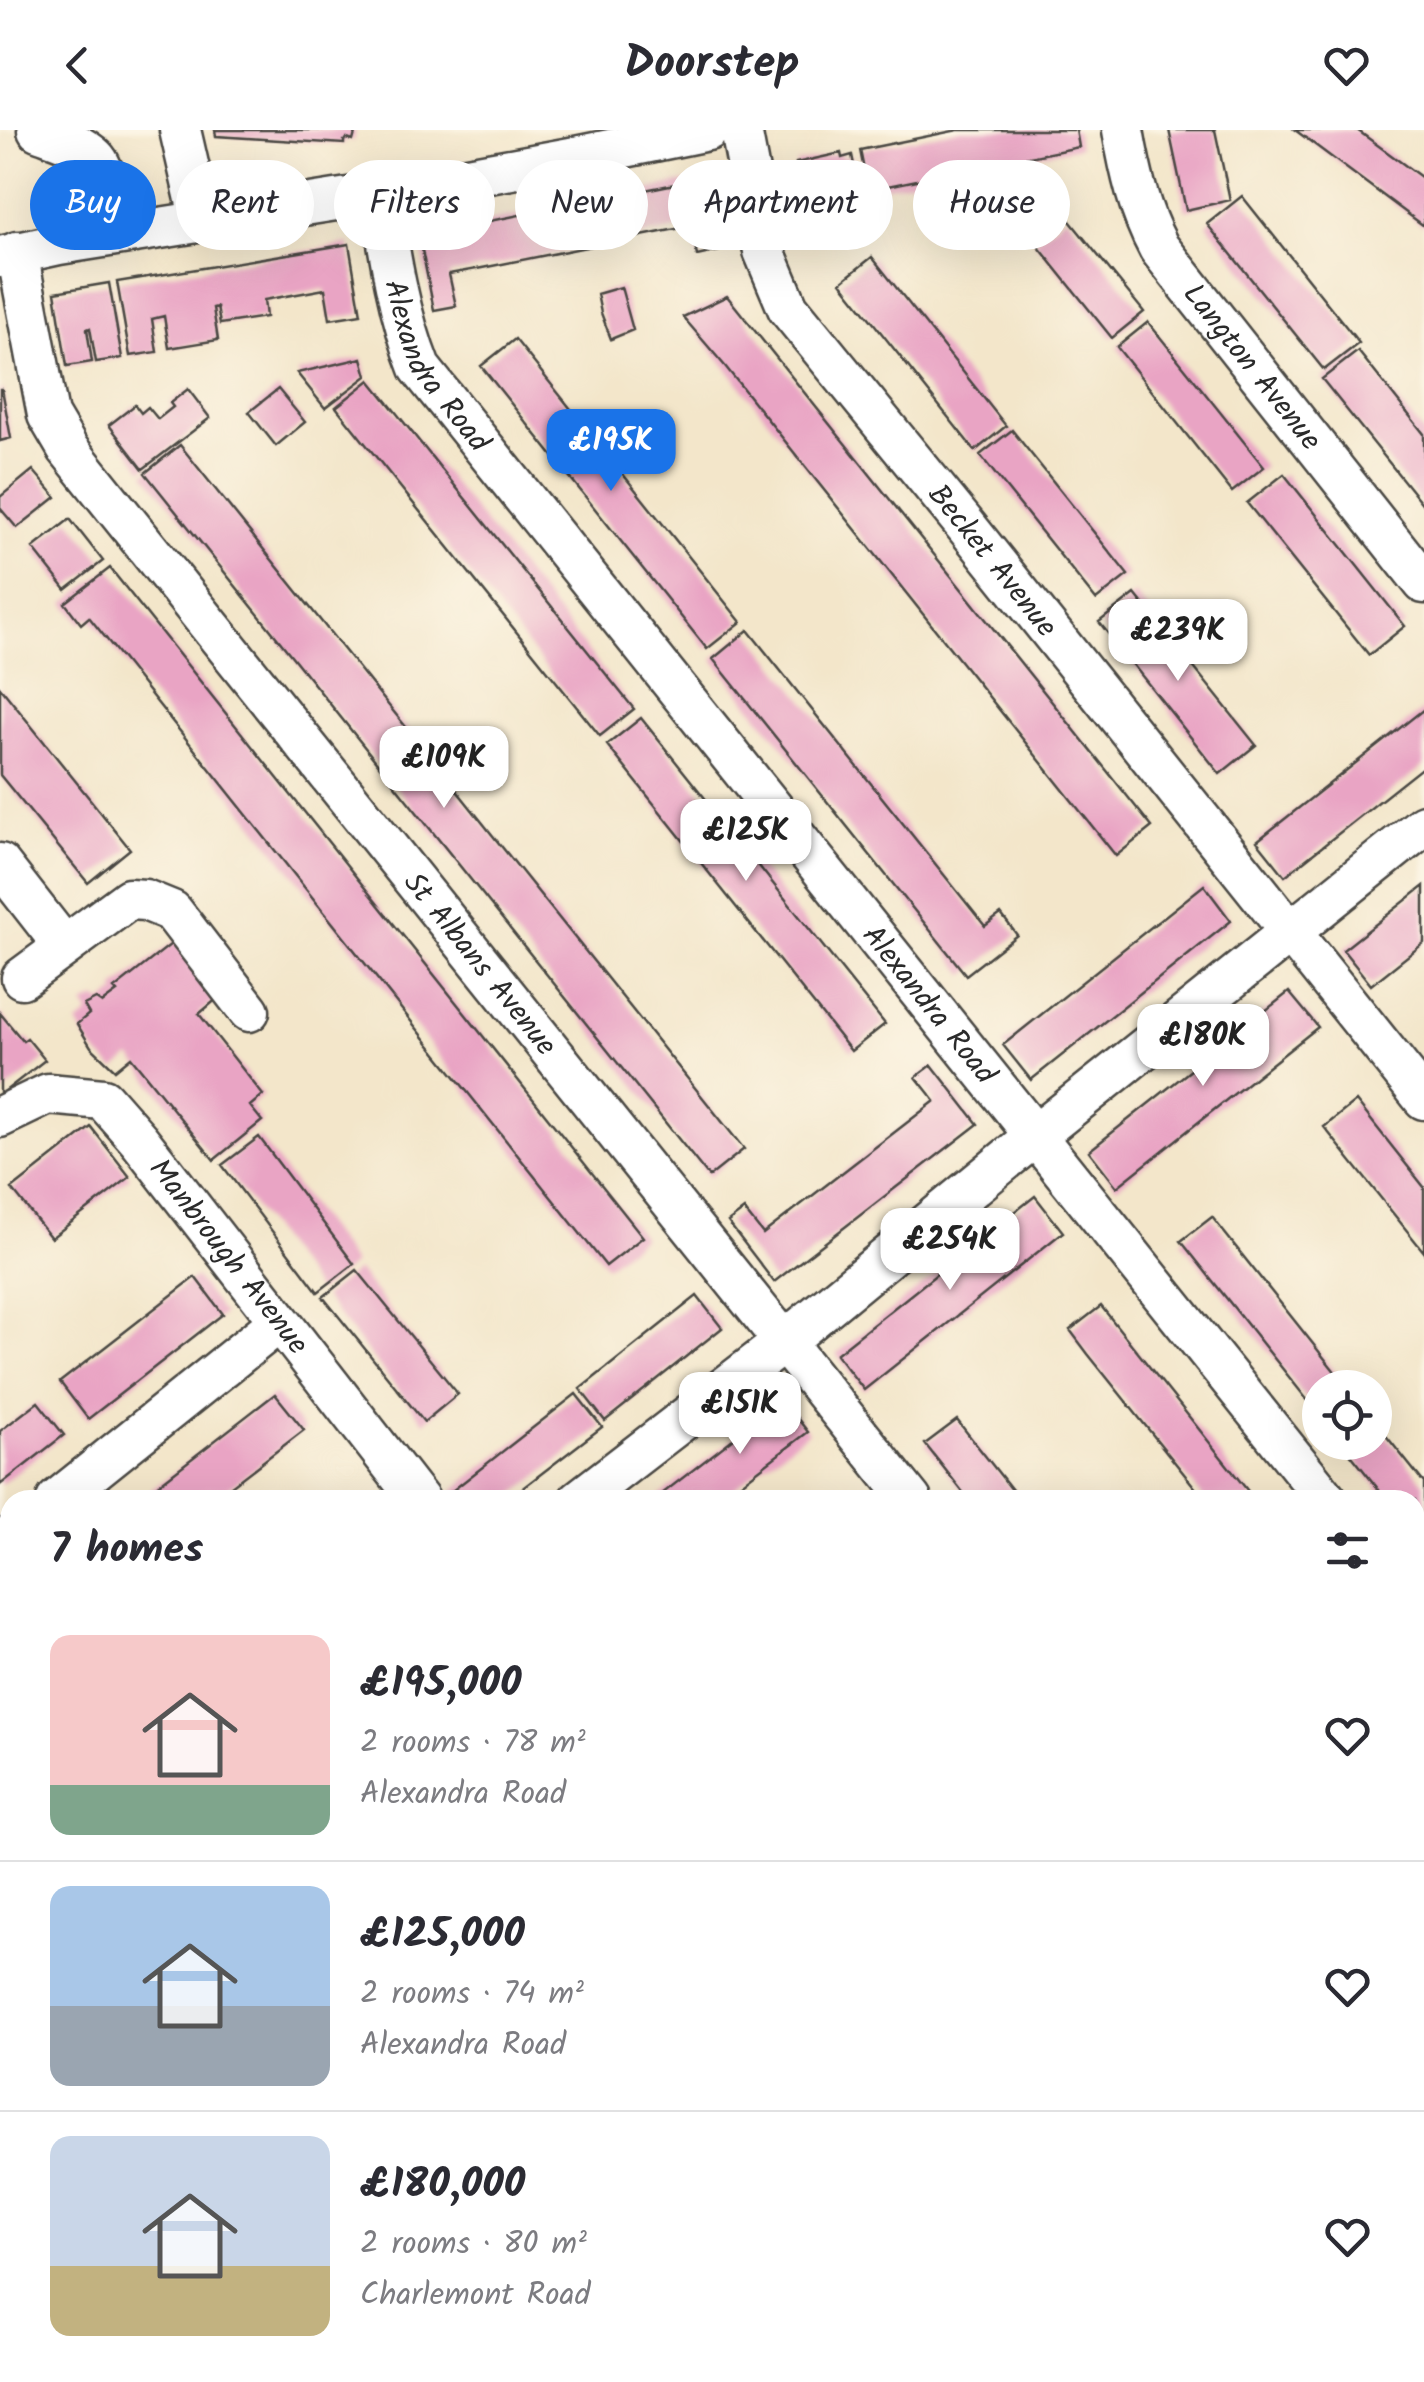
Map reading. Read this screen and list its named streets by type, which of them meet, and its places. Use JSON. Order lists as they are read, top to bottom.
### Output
{
  "streets": {
    "street": [
      "Alexandra Road",
      "Langton Avenue",
      "Becket Avenue",
      "St Albans Avenue",
      "Manbrough Avenue"
    ]
  },
  "page": {
    "header": "Doorstep",
    "chip": [
      "Buy",
      "Rent",
      "Filters",
      "New",
      "Apartment",
      "House"
    ],
    "price": [
      "£195K",
      "£239K",
      "£109K",
      "£125K",
      "£180K",
      "£254K",
      "£151K"
    ],
    "heading": "7 homes",
    "list": [
      {
        "name": "£195,000",
        "note": "2 rooms · 78 m² · Alexandra Road"
      },
      {
        "name": "£125,000",
        "note": "2 rooms · 74 m² · Alexandra Road"
      },
      {
        "name": "£180,000",
        "note": "2 rooms · 80 m² · Charlemont Road"
      }
    ]
  }
}
